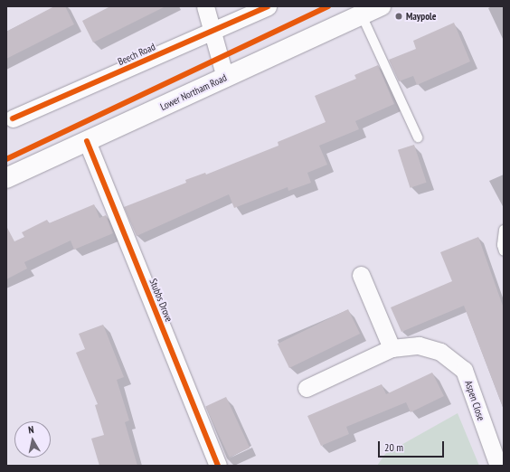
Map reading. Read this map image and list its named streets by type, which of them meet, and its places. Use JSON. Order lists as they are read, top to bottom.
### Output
{
  "streets": {
    "main road": ["Lower Northam Road"],
    "street": ["Beech Road", "Stubbs Drove", "Aspen Close"]
  },
  "crossings": [
    ["Lower Northam Road", "Stubbs Drove"]
  ],
  "places": ["Maypole"],
  "scale_bar": "20 m",
  "north": "top"
}
